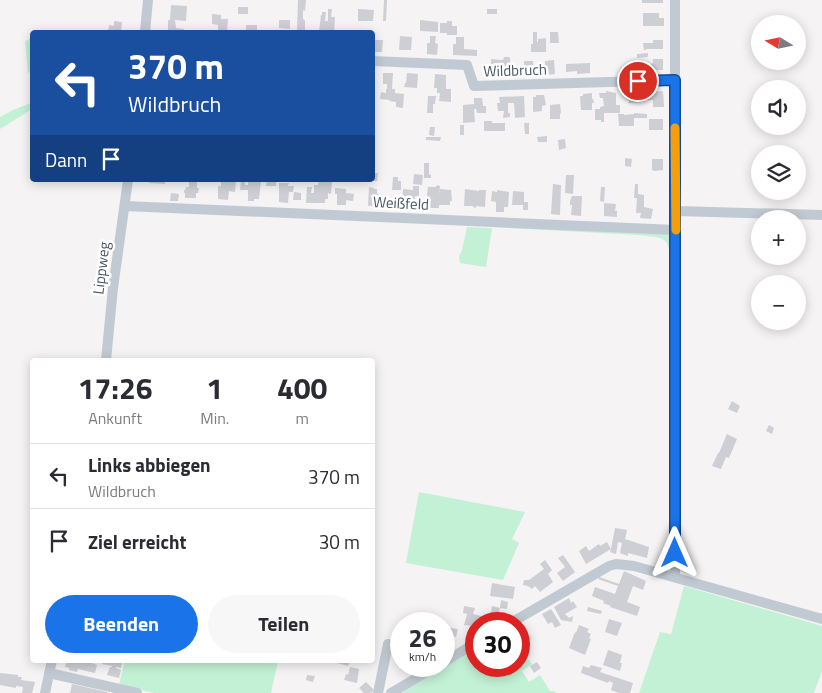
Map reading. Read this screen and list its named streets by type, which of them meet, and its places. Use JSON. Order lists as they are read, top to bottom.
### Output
{
  "streets": {
    "street": ["Wildbruch", "Weißfeld", "Lippweg"]
  },
  "crossings": [
    ["Weißfeld", "Lippweg"]
  ],
  "north": "left",
  "page": {
    "map_buttons": ["+", "−"],
    "turn": ["370 m", "Wildbruch"],
    "then": "Dann",
    "eta": [
      "17:26",
      "Ankunft",
      "1",
      "Min.",
      "400",
      "m"
    ],
    "list": [
      {
        "name": "Links abbiegen",
        "note": "Wildbruch",
        "value": "370 m"
      },
      {
        "name": "Ziel erreicht",
        "value": "30 m"
      }
    ],
    "buttons": ["Beenden", "Teilen"],
    "speed": "26 km/h",
    "limit": "30"
  }
}
